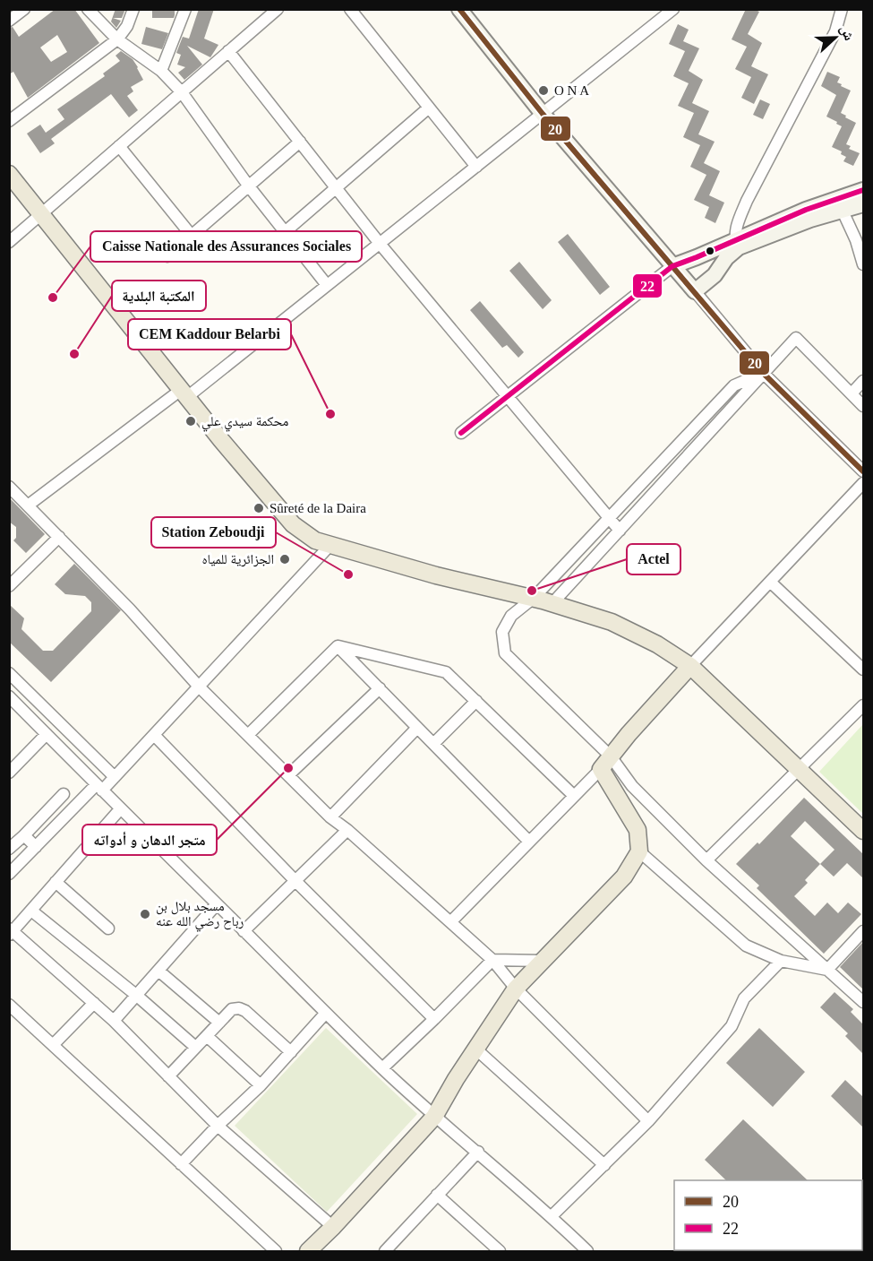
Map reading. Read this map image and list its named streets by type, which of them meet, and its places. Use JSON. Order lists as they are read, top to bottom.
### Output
{
  "places": [
    "O N A",
    "Caisse Nationale des Assurances Sociales",
    "المكتبة البلدية",
    "CEM Kaddour Belarbi",
    "محكمة سيدي علي",
    "Sûreté de la Daira",
    "الجزائرية للمياه",
    "Station Zeboudji",
    "Actel",
    "متجر الدهان و أدواته",
    "مسجد بلال بن رباح رضي الله عنه"
  ],
  "lines": ["transit line 20", "transit line 22"],
  "legend": ["20", "22"],
  "north": "right"
}
